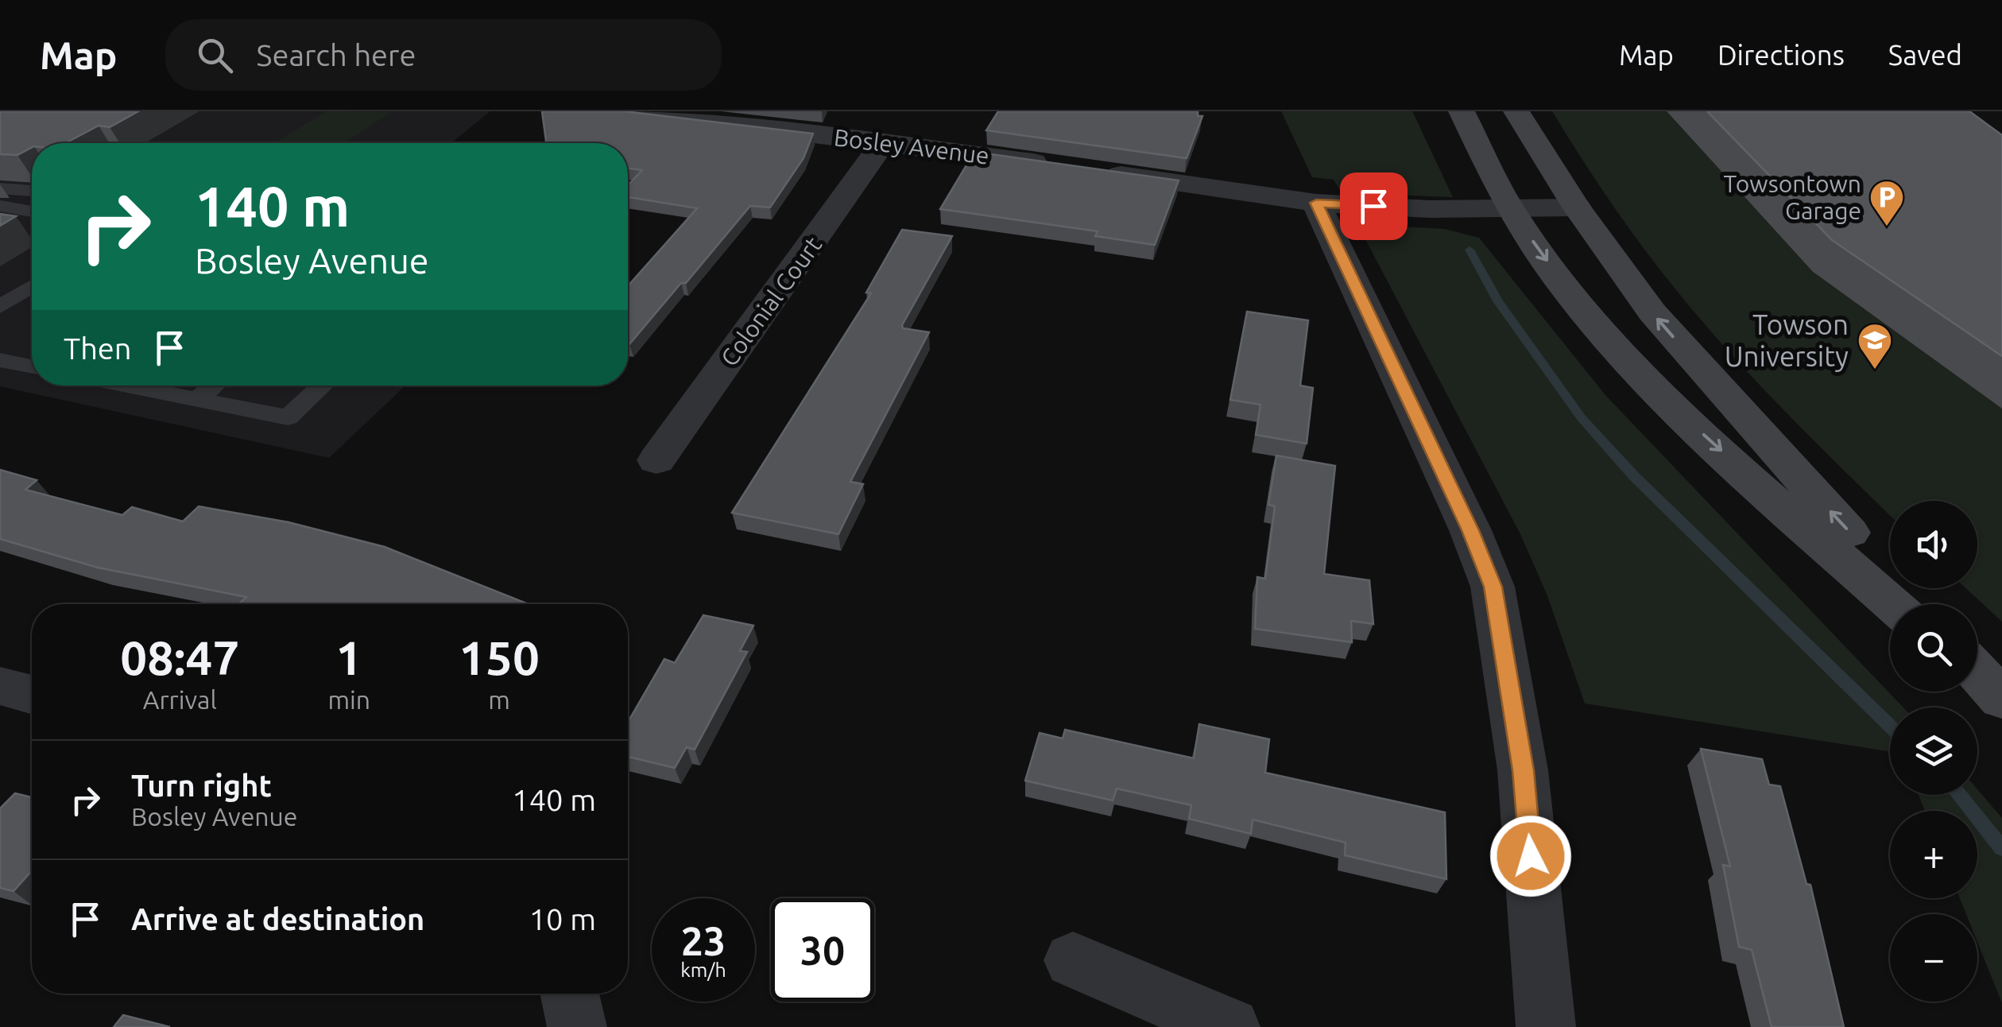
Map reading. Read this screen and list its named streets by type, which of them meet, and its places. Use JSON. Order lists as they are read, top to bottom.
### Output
{
  "streets": {
    "street": ["Bosley Avenue", "Colonial Court"]
  },
  "crossings": [
    ["Bosley Avenue", "Colonial Court"]
  ],
  "places": {
    "parking": ["Towsontown Garage"],
    "school or university": ["Towson University"]
  },
  "page": {
    "header": "Map",
    "search": "Search here",
    "nav": ["Map", "Directions", "Saved"],
    "turn": ["140 m", "Bosley Avenue"],
    "then": "Then",
    "map_buttons": ["+", "−"],
    "eta": [
      "08:47",
      "Arrival",
      "1",
      "min",
      "150",
      "m"
    ],
    "list": [
      {
        "name": "Turn right",
        "note": "Bosley Avenue",
        "value": "140 m"
      },
      {
        "name": "Arrive at destination",
        "value": "10 m"
      }
    ],
    "speed": "23 km/h",
    "limit": "30"
  }
}
